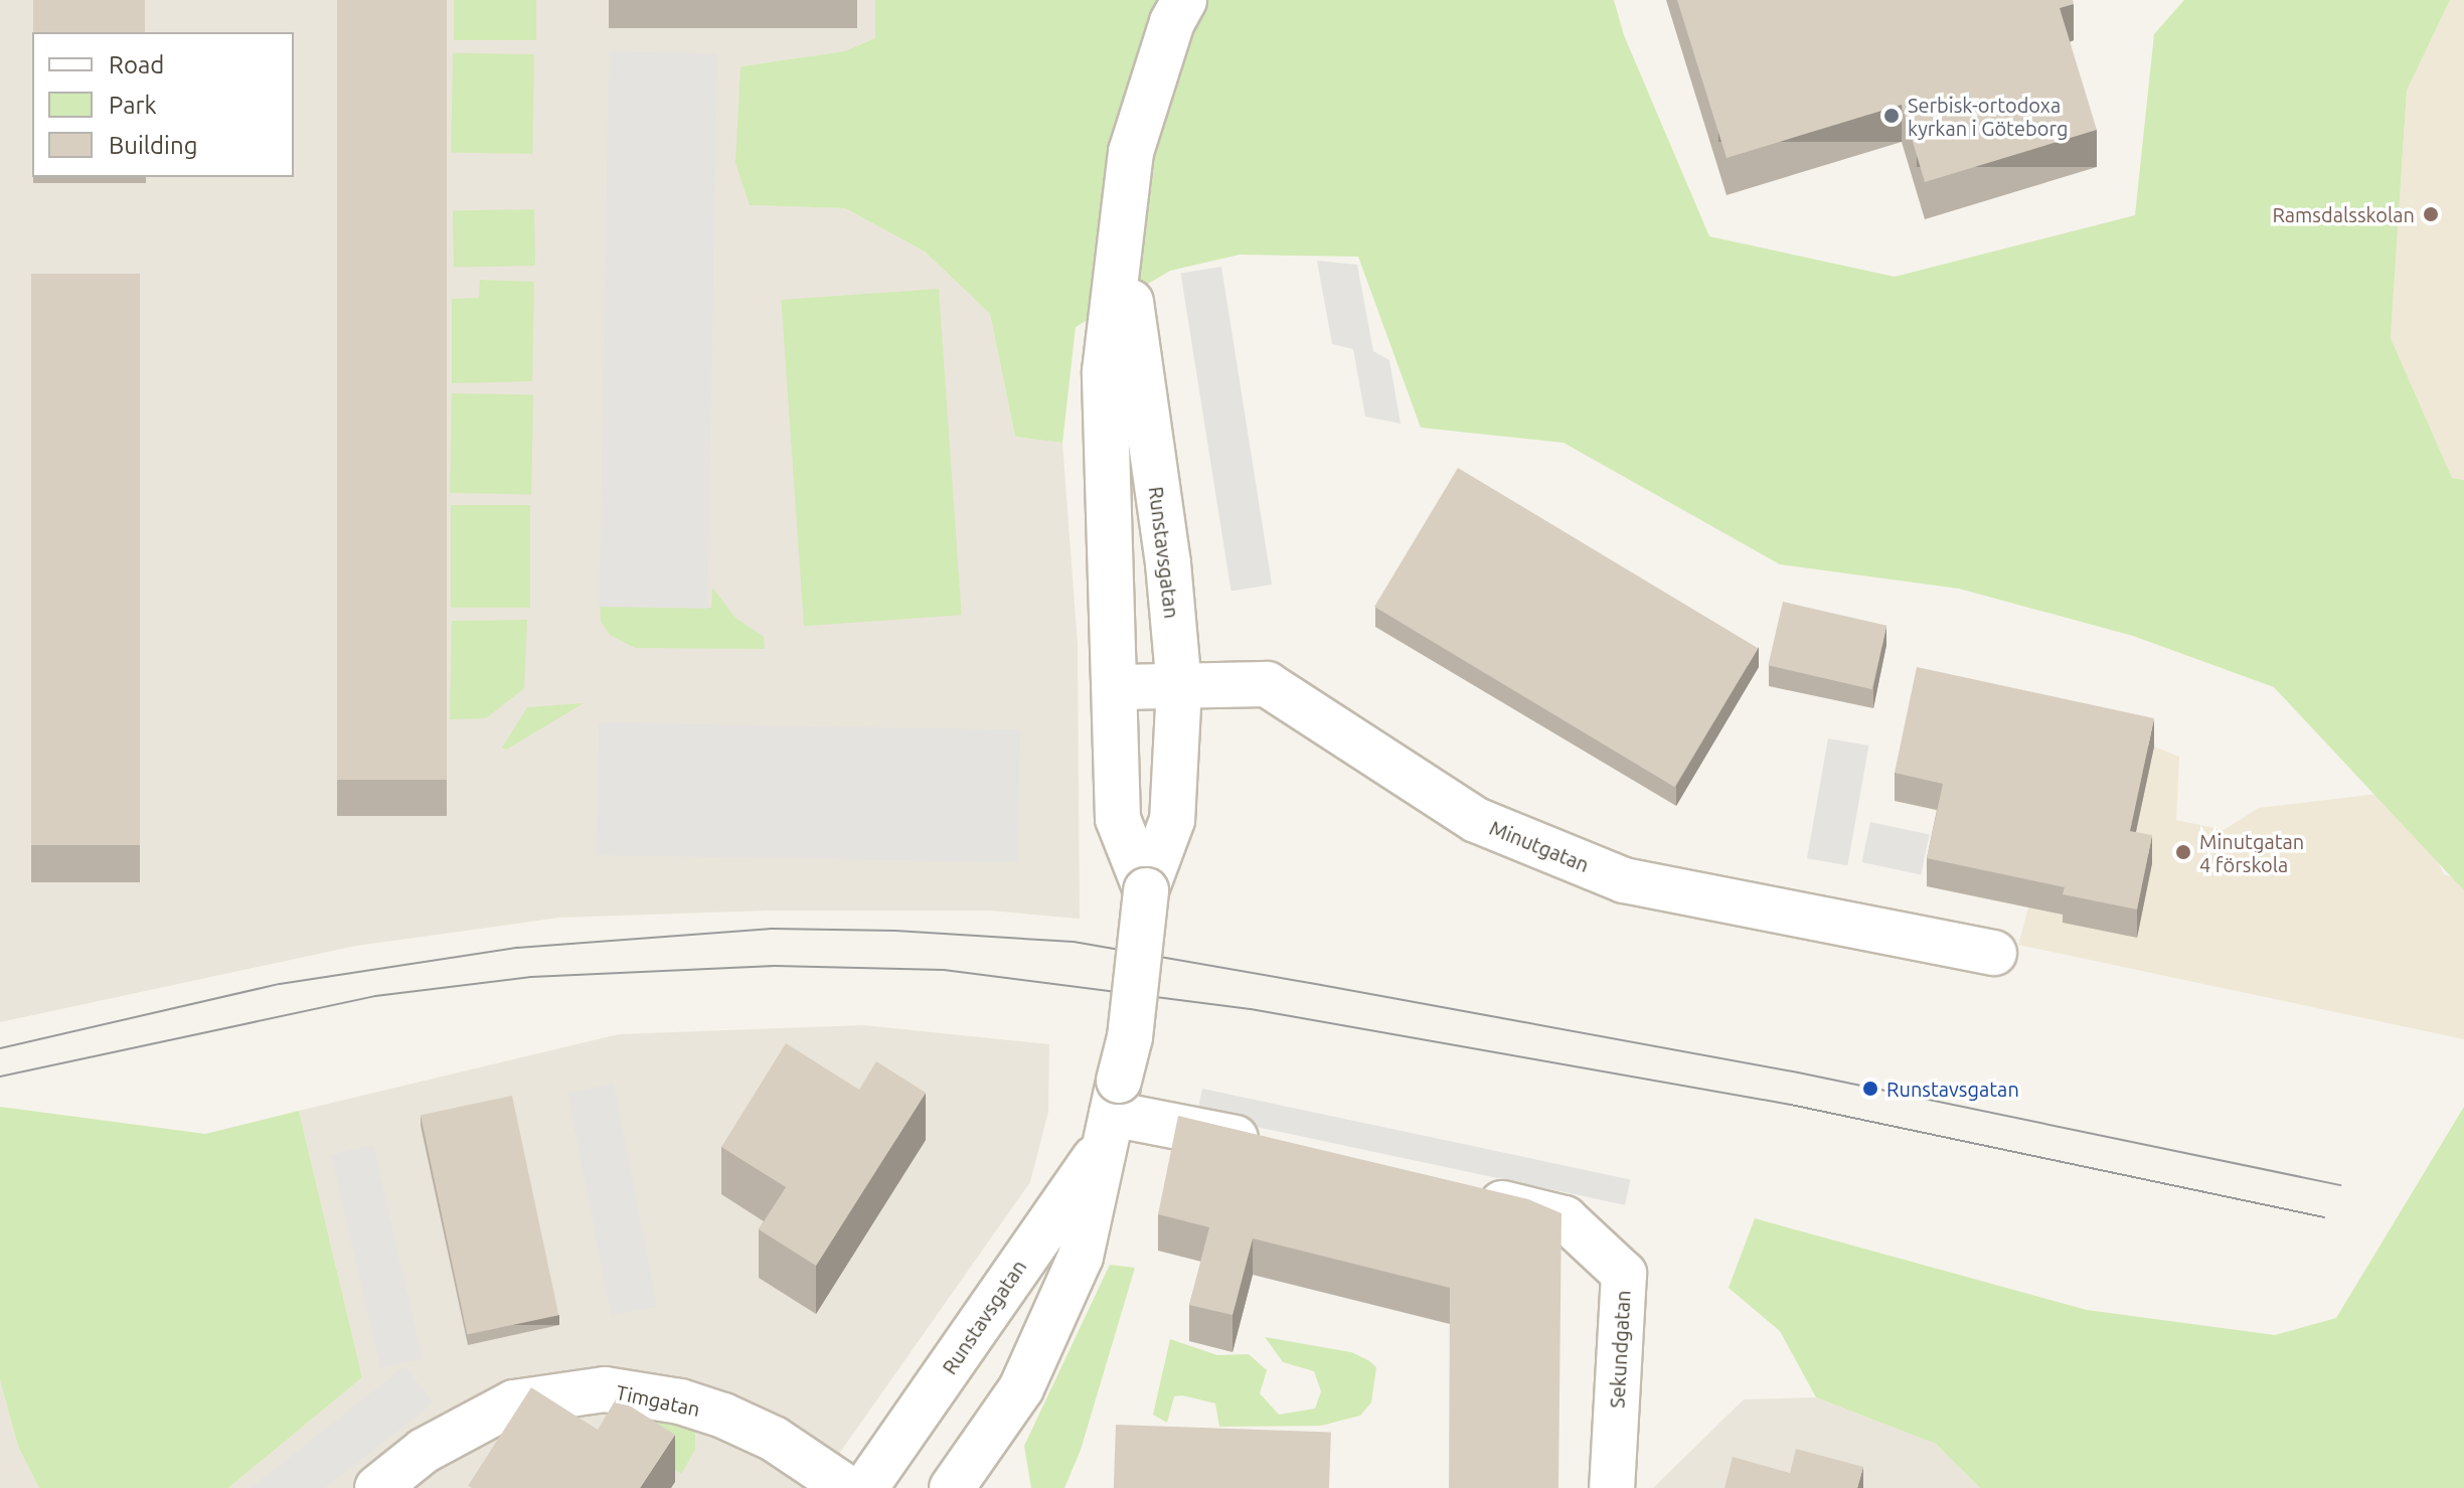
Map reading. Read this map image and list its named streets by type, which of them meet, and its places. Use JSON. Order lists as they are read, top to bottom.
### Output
{
  "streets": {
    "street": [
      "Runstavsgatan",
      "Minutgatan",
      "Sekundgatan",
      "Timgatan"
    ]
  },
  "crossings": [
    ["Runstavsgatan", "Minutgatan"]
  ],
  "places": [
    "Serbisk-ortodoxa kyrkan i Göteborg",
    "Ramsdalsskolan",
    "Minutgatan 4 förskola",
    "Runstavsgatan"
  ],
  "legend": ["Road", "Park", "Building"]
}
